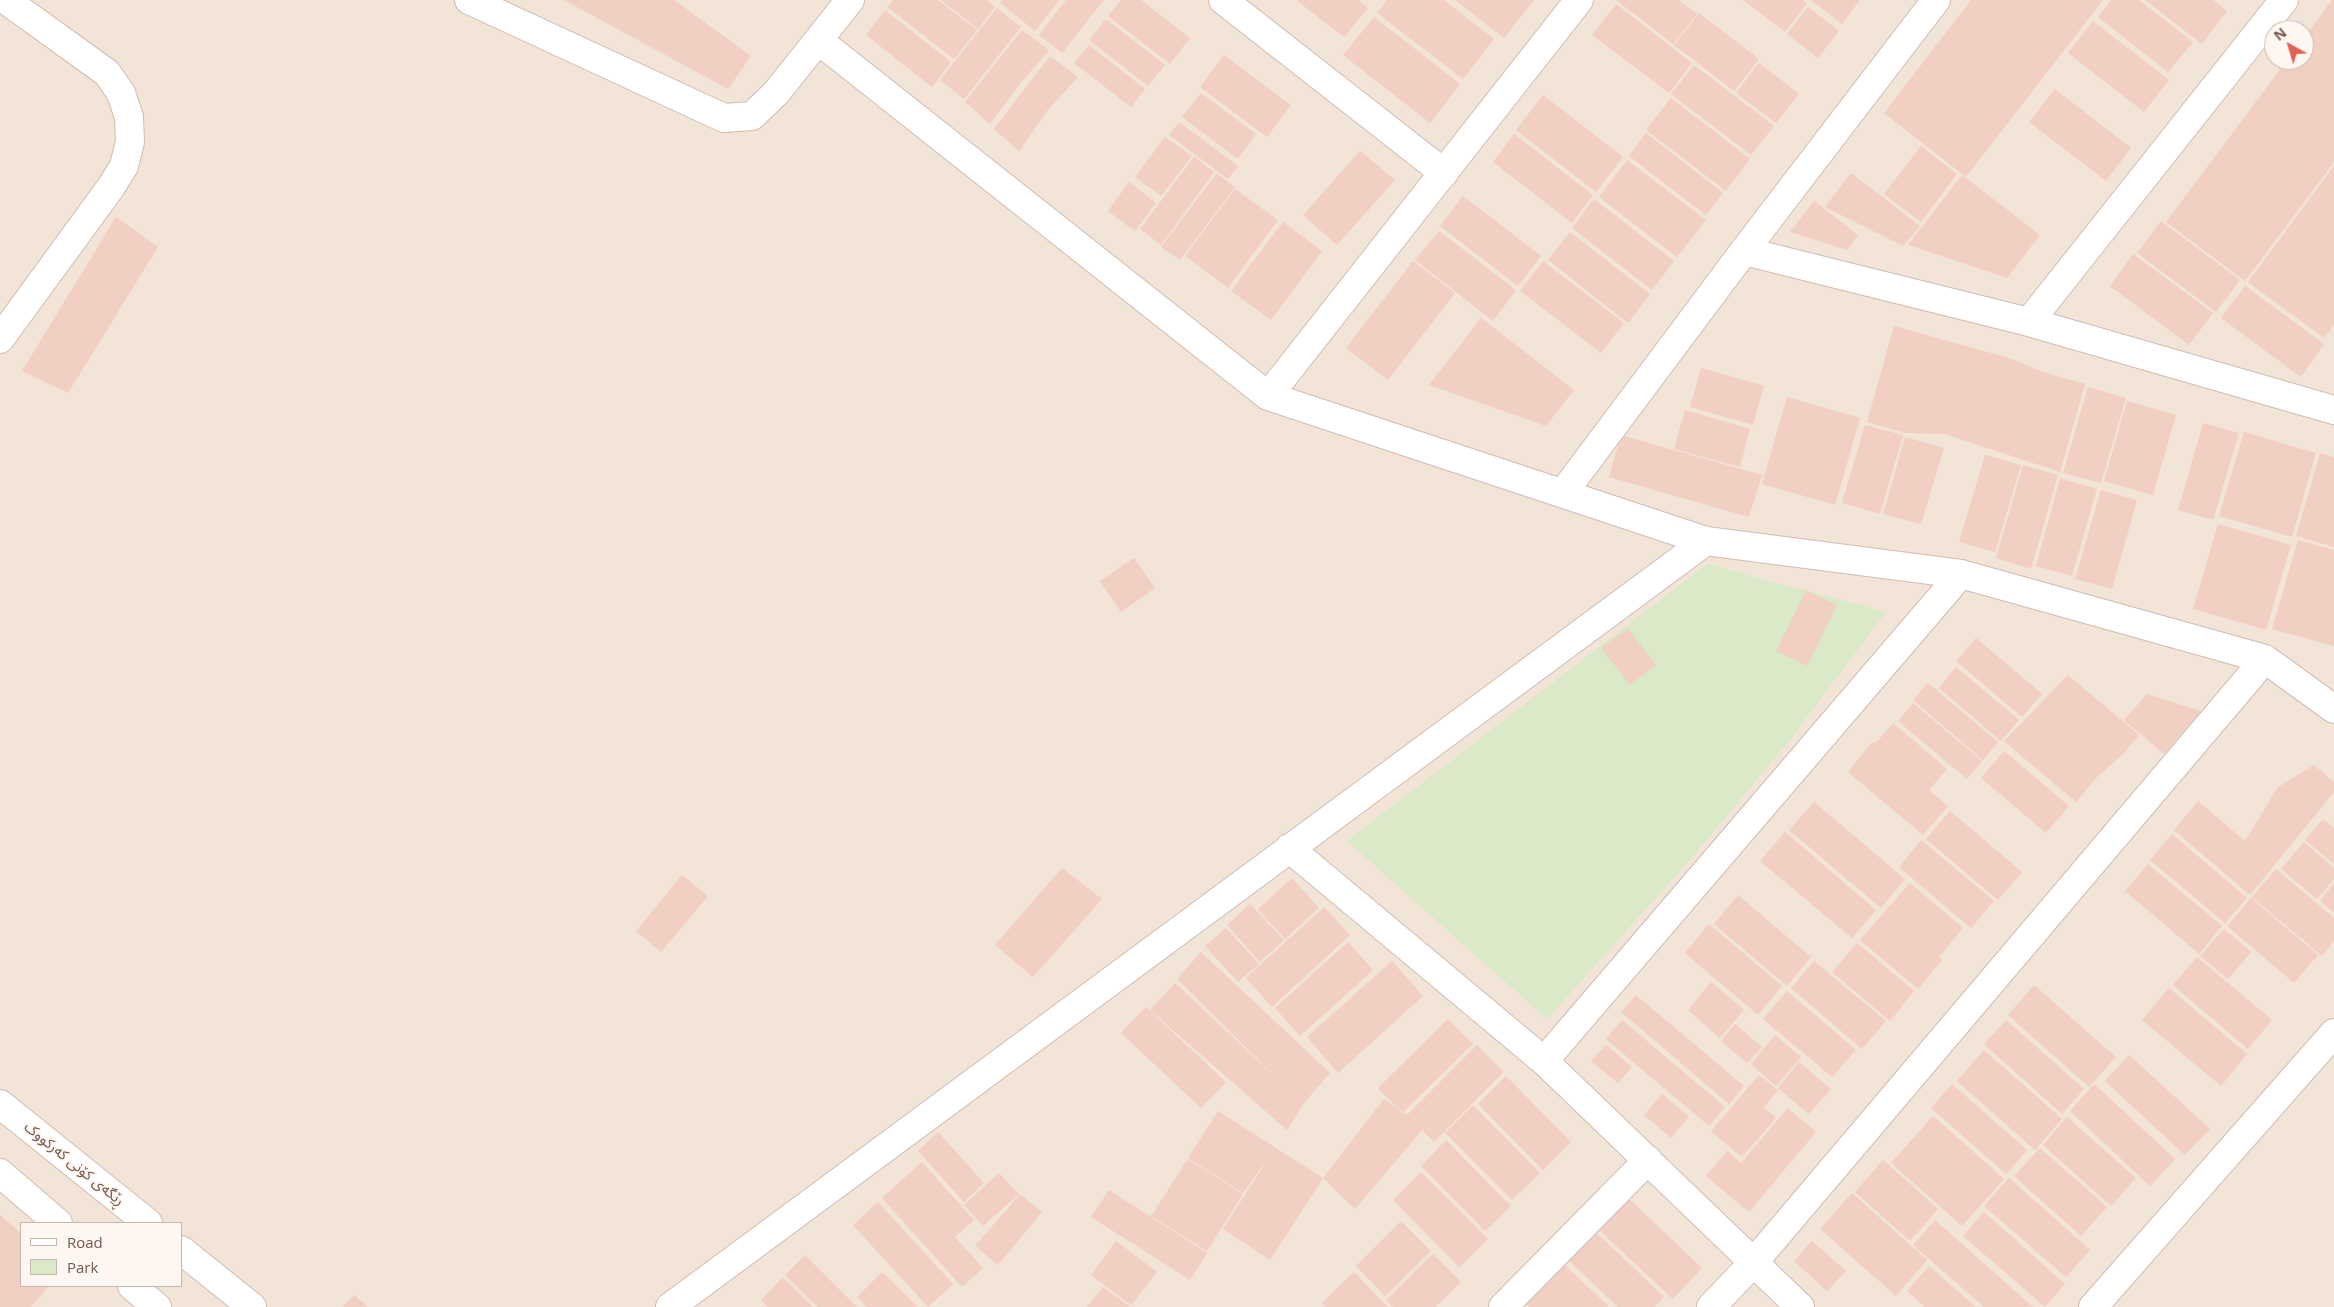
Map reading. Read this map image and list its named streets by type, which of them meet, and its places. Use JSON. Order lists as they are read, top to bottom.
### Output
{
  "streets": {
    "street": ["ڕێگەی کۆنی کەرکووک"]
  },
  "legend": ["Road", "Park"],
  "north": "top left"
}
